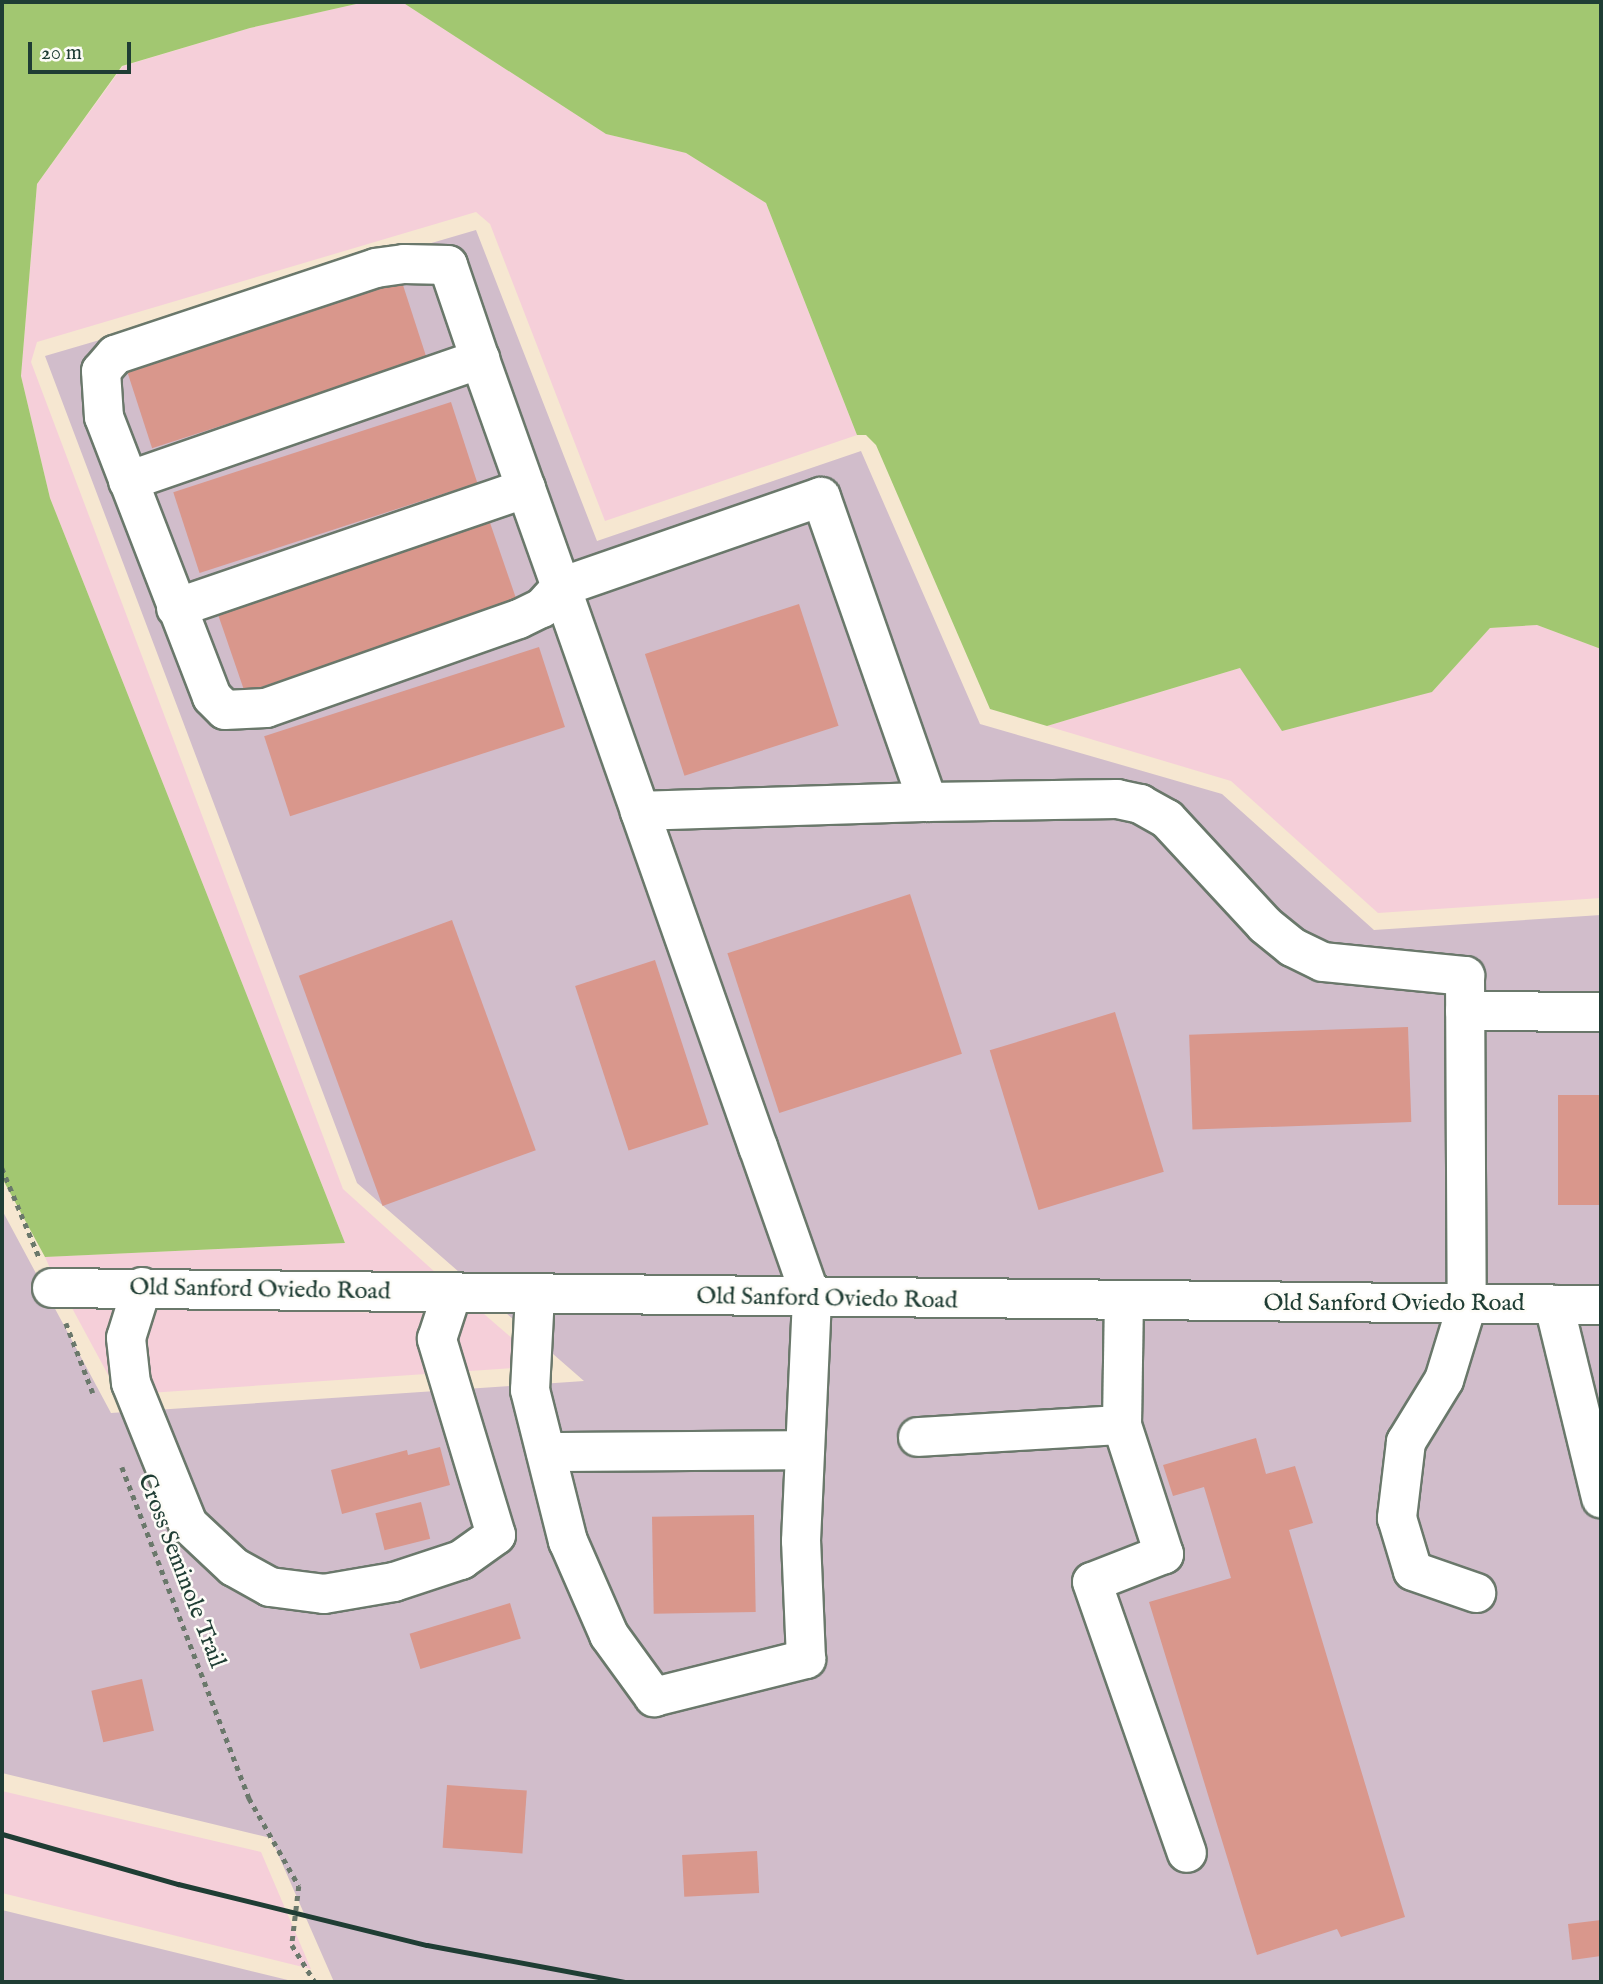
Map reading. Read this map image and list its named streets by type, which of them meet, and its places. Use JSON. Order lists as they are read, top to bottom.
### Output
{
  "streets": {
    "street": ["Old Sanford Oviedo Road"],
    "path": ["Cross Seminole Trail"]
  },
  "scale_bar": "20 m"
}
